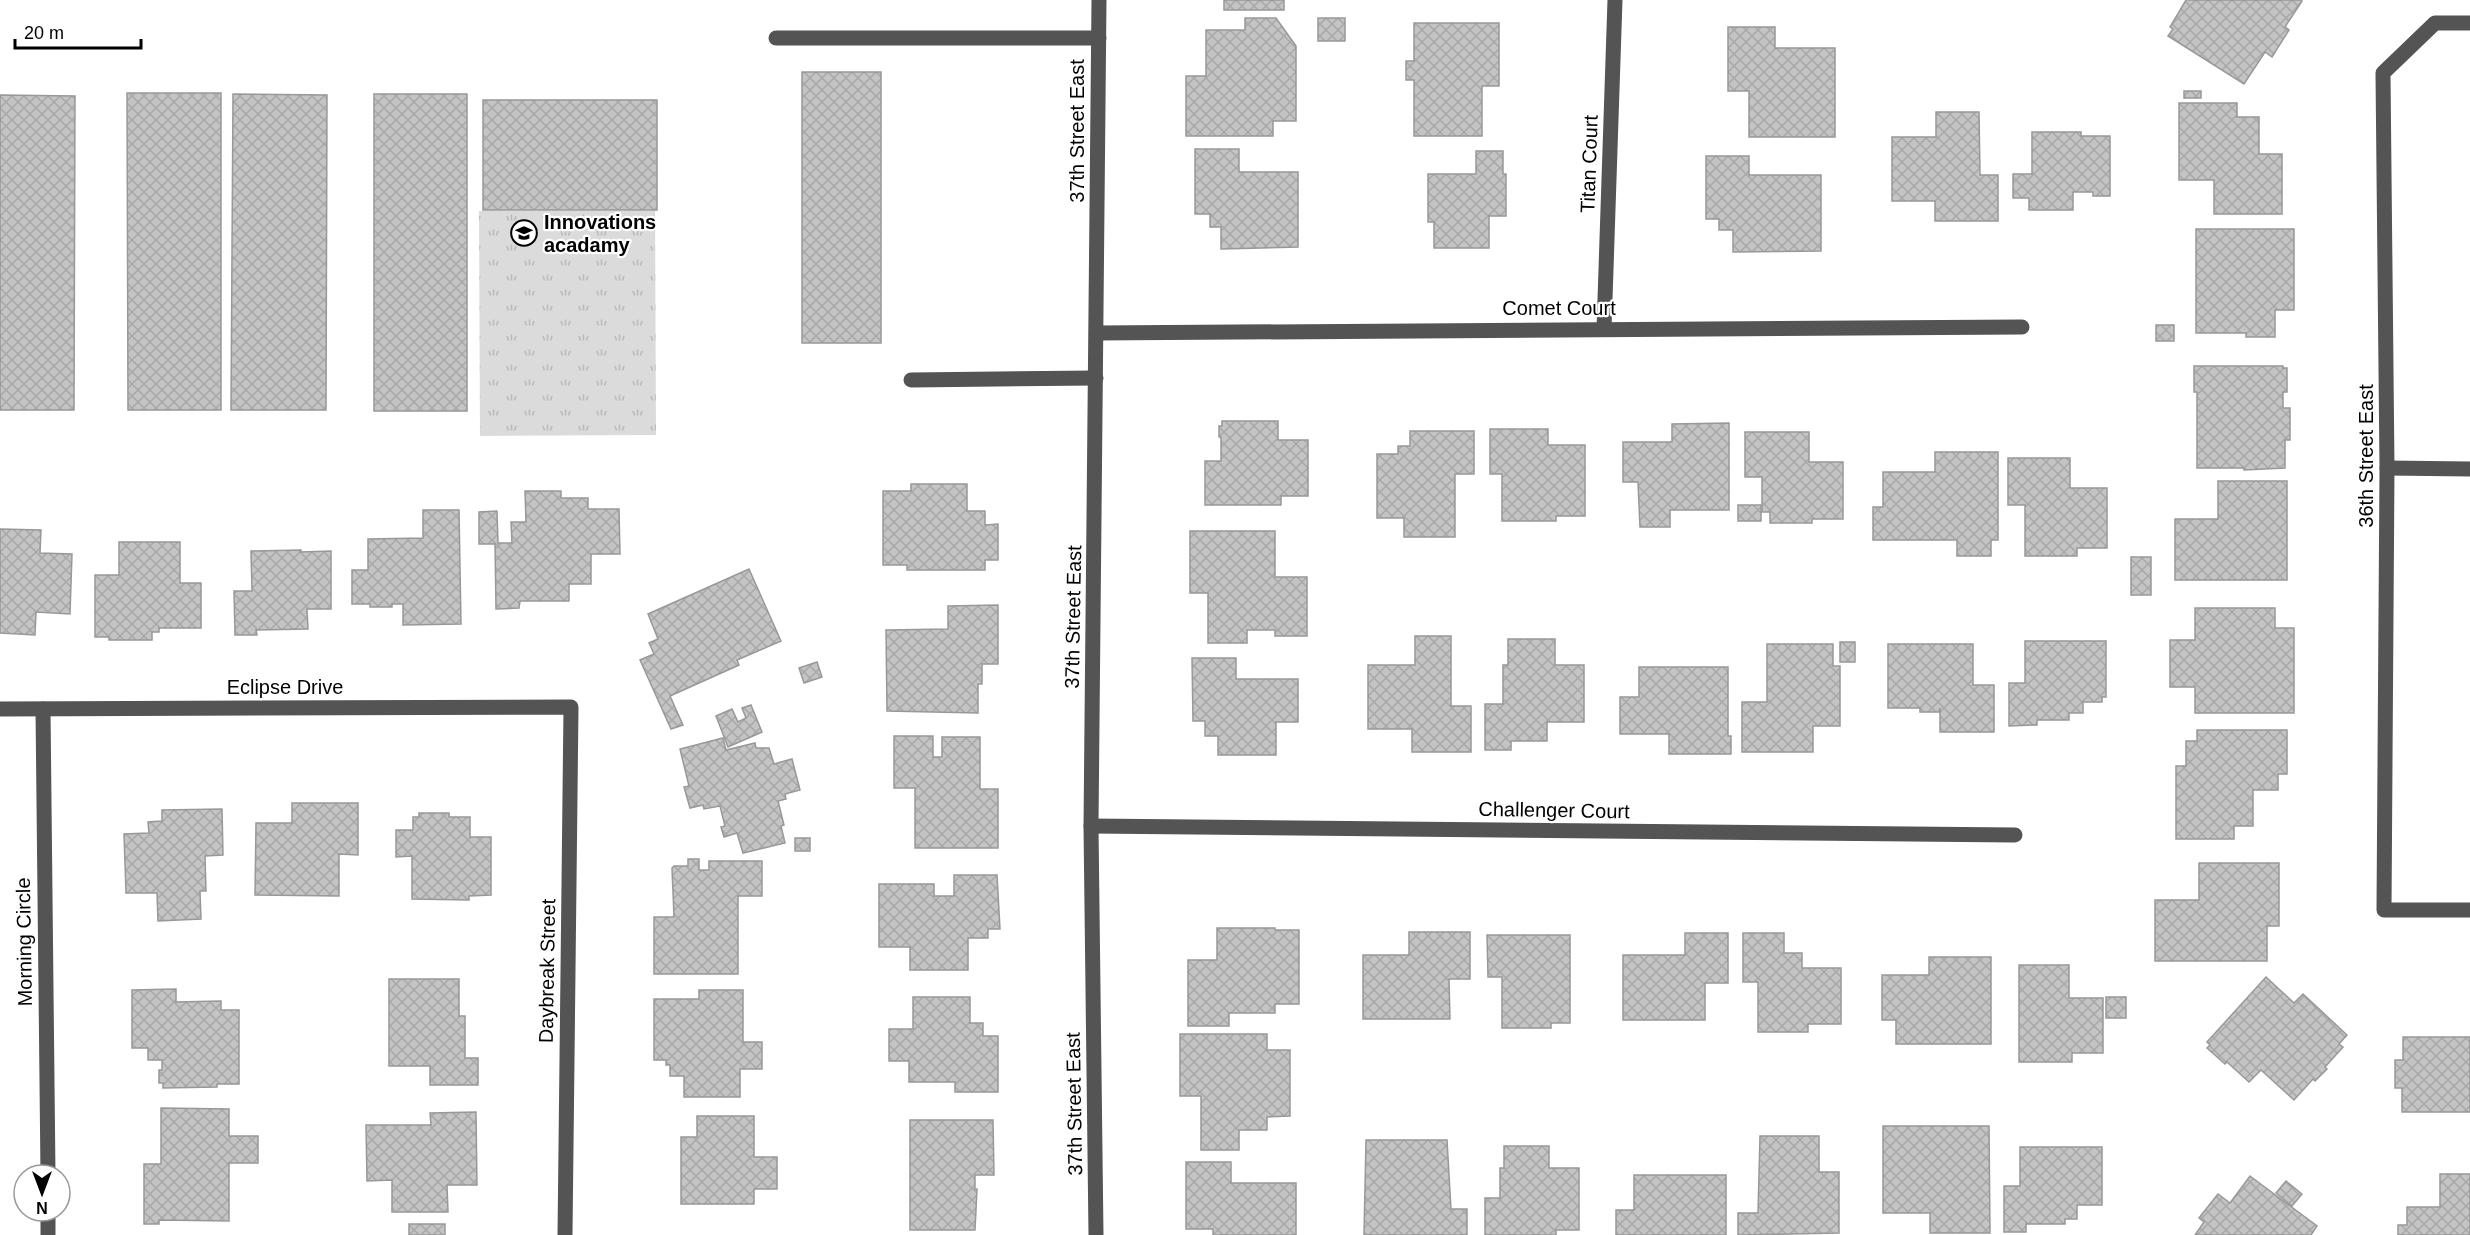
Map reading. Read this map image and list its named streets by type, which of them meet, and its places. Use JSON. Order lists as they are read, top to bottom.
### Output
{
  "streets": {
    "street": [
      "37th Street East",
      "Titan Court",
      "Comet Court",
      "36th Street East",
      "Eclipse Drive",
      "Challenger Court",
      "Morning Circle",
      "Daybreak Street"
    ]
  },
  "crossings": [
    ["37th Street East", "Comet Court"],
    ["37th Street East", "Challenger Court"],
    ["Titan Court", "Comet Court"],
    ["Eclipse Drive", "Morning Circle"],
    ["Eclipse Drive", "Daybreak Street"]
  ],
  "places": {
    "school or university": ["Innovations acadamy"]
  },
  "scale_bar": "20 m",
  "north": "bottom"
}
